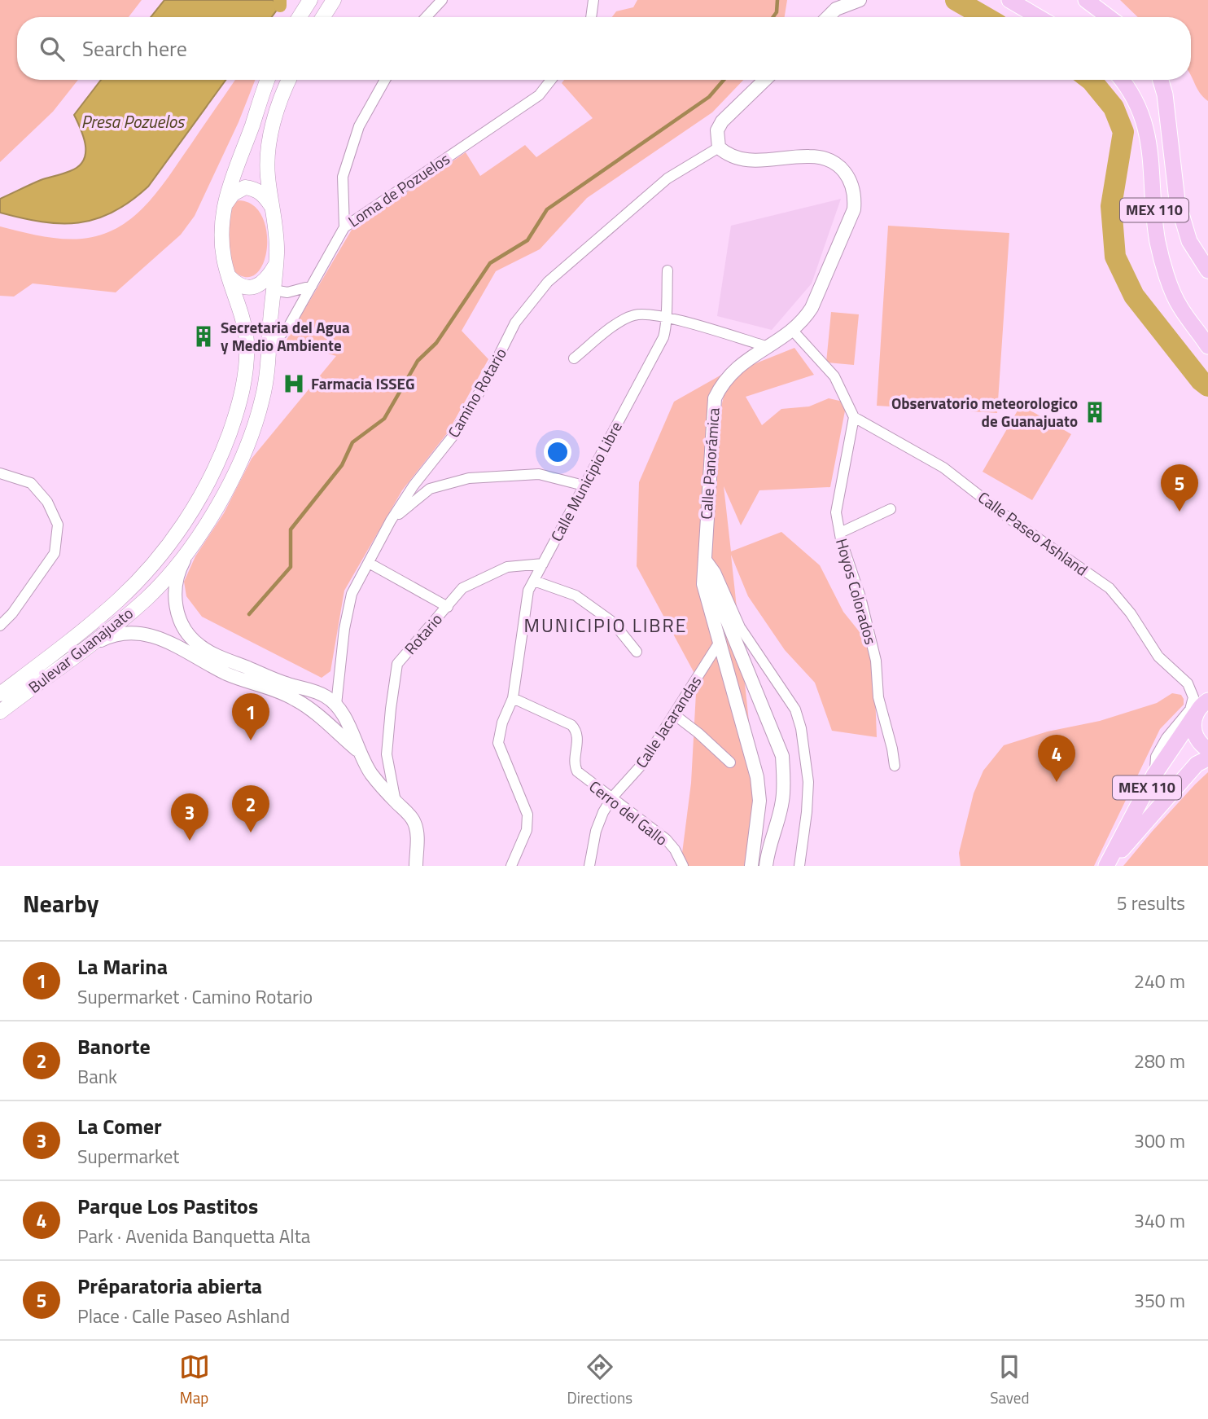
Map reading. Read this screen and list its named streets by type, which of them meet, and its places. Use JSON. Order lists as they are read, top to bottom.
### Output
{
  "streets": {
    "main road": ["MEX 110", "Bulevar Guanajuato"],
    "street": [
      "Loma de Pozuelos",
      "Camino Rotario",
      "Calle Panorámica",
      "Calle Municipio Libre",
      "Calle Paseo Ashland",
      "Hoyos Colorados",
      "Rotario",
      "Calle Jacarandas",
      "Cerro del Gallo"
    ]
  },
  "crossings": [
    ["MEX 110", "Calle Paseo Ashland"],
    ["Camino Rotario", "Calle Panorámica"],
    ["Calle Panorámica", "Calle Jacarandas"],
    ["Calle Municipio Libre", "Rotario"],
    ["Calle Municipio Libre", "Cerro del Gallo"],
    ["Calle Paseo Ashland", "Hoyos Colorados"],
    ["Calle Jacarandas", "Cerro del Gallo"]
  ],
  "districts": ["MUNICIPIO LIBRE"],
  "water": ["Presa Pozuelos"],
  "places": {
    "building": ["Secretaria del Agua y Medio Ambiente", "Observatorio meteorologico de Guanajuato"],
    "hospital": ["Farmacia ISSEG"]
  },
  "page": {
    "search": "Search here",
    "pins": [
      "5",
      "1",
      "4",
      "2",
      "3"
    ],
    "heading": ["Nearby", "5 results"],
    "list": [
      {
        "mark": "1",
        "name": "La Marina",
        "note": "Supermarket · Camino Rotario",
        "value": "240 m"
      },
      {
        "mark": "2",
        "name": "Banorte",
        "note": "Bank",
        "value": "280 m"
      },
      {
        "mark": "3",
        "name": "La Comer",
        "note": "Supermarket",
        "value": "300 m"
      },
      {
        "mark": "4",
        "name": "Parque Los Pastitos",
        "note": "Park · Avenida Banquetta Alta",
        "value": "340 m"
      },
      {
        "mark": "5",
        "name": "Préparatoria abierta",
        "note": "Place · Calle Paseo Ashland",
        "value": "350 m"
      }
    ],
    "nav": ["Map", "Directions", "Saved"]
  }
}
